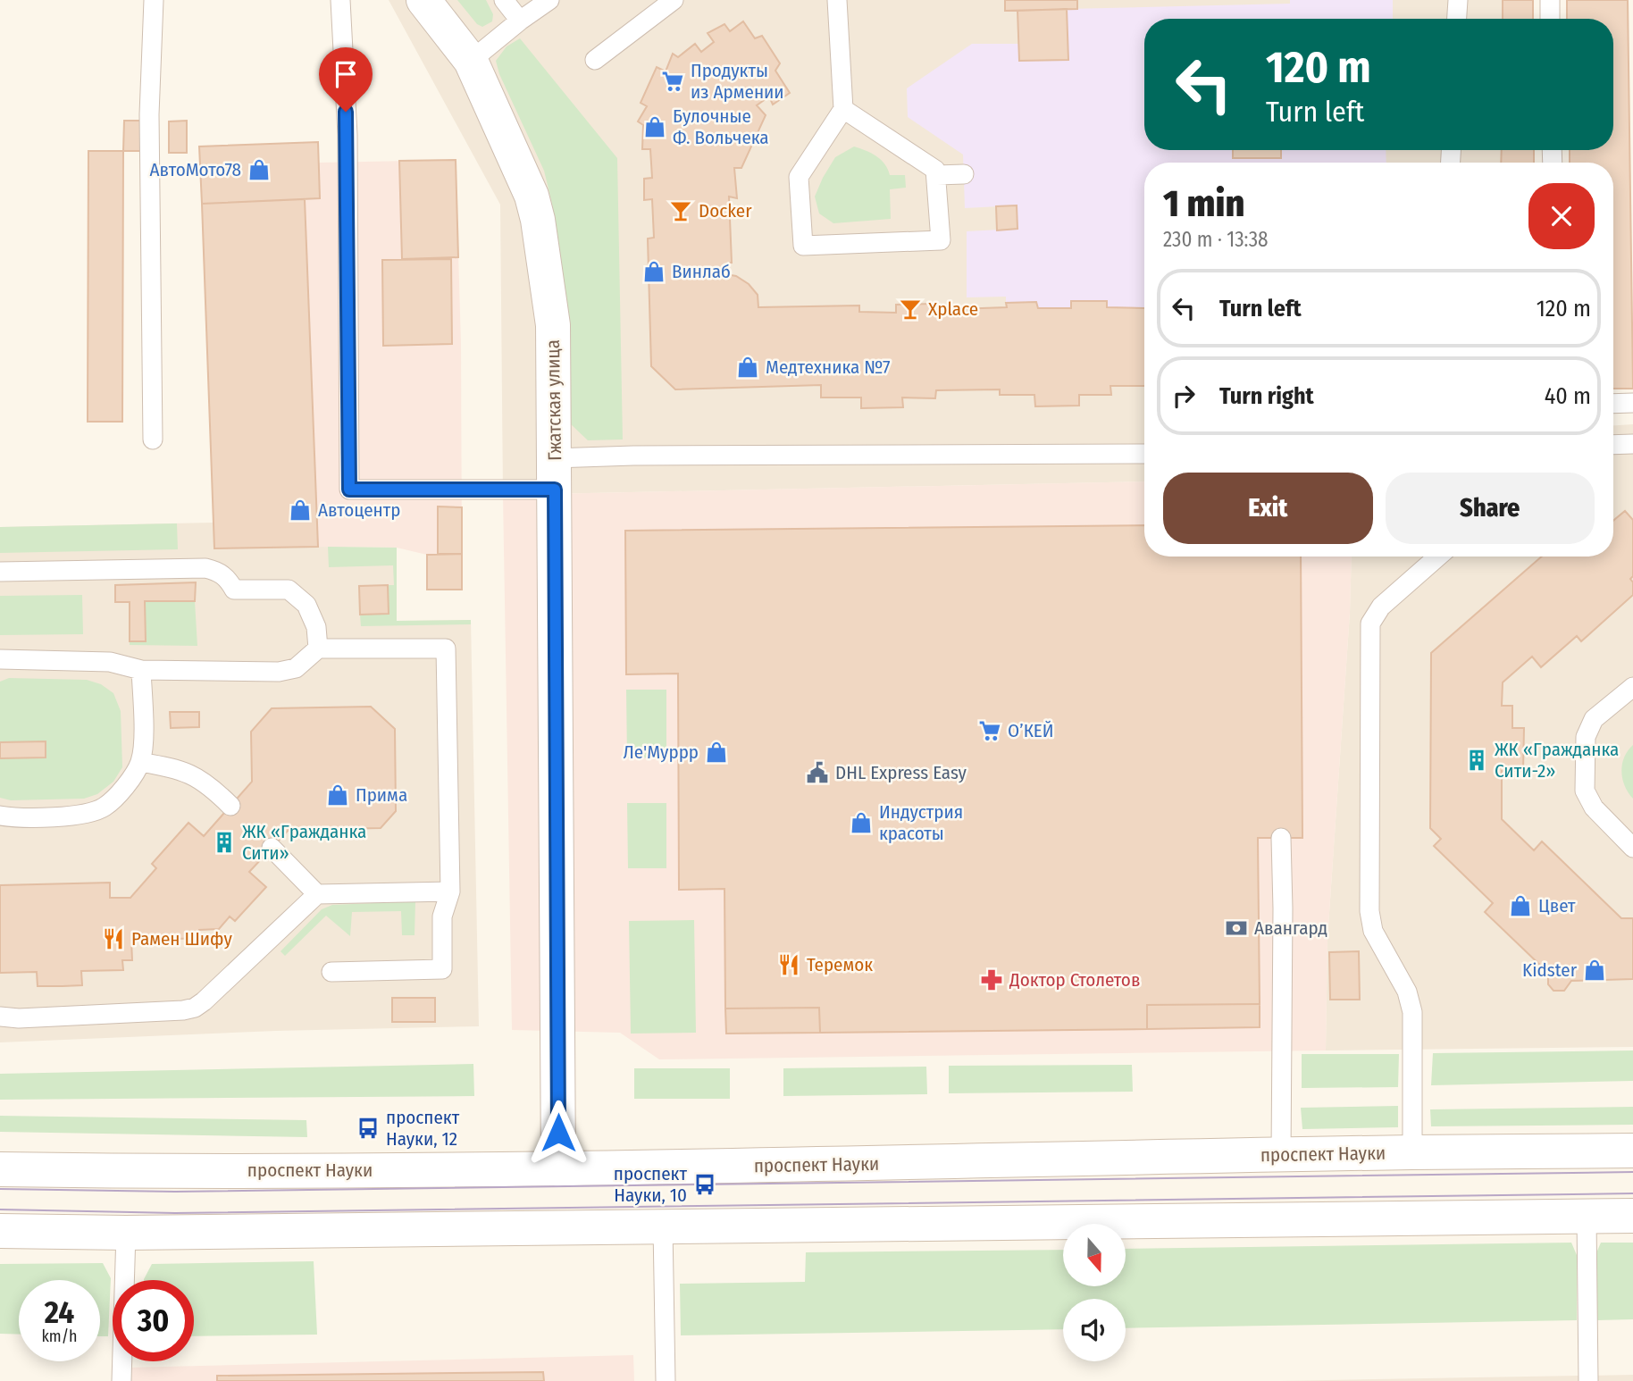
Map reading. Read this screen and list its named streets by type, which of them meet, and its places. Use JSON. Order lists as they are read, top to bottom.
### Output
{
  "streets": {
    "main road": ["Гжатская улица", "проспект Науки"]
  },
  "crossings": [
    ["Гжатская улица", "проспект Науки"]
  ],
  "places": {
    "supermarket": ["Продукты из Армении", "О’КЕЙ"],
    "shop": [
      "Булочные Ф. Вольчека",
      "АвтоМото78",
      "Винлаб",
      "Медтехника №7",
      "Автоцентр",
      "Ле'Муррр",
      "Прима",
      "Индустрия красоты",
      "Цвет",
      "Kidster"
    ],
    "bar": ["Docker", "Xplace"],
    "building": ["ЖК «Гражданка Сити-2»", "ЖК «Гражданка Сити»"],
    "public building": ["DHL Express Easy"],
    "bank": ["Авангард"],
    "restaurant": ["Рамен Шифу", "Теремок"],
    "pharmacy": ["Доктор Столетов"],
    "bus stop": ["проспект Науки, 12", "проспект Науки, 10"]
  },
  "north": "bottom",
  "page": {
    "turn": ["120 m", "Turn left"],
    "heading": ["1 min", "230 m · 13:38"],
    "list": [
      {
        "name": "Turn left",
        "value": "120 m"
      },
      {
        "name": "Turn right",
        "value": "40 m"
      }
    ],
    "buttons": ["Exit", "Share"],
    "speed": "24 km/h",
    "limit": "30"
  }
}
